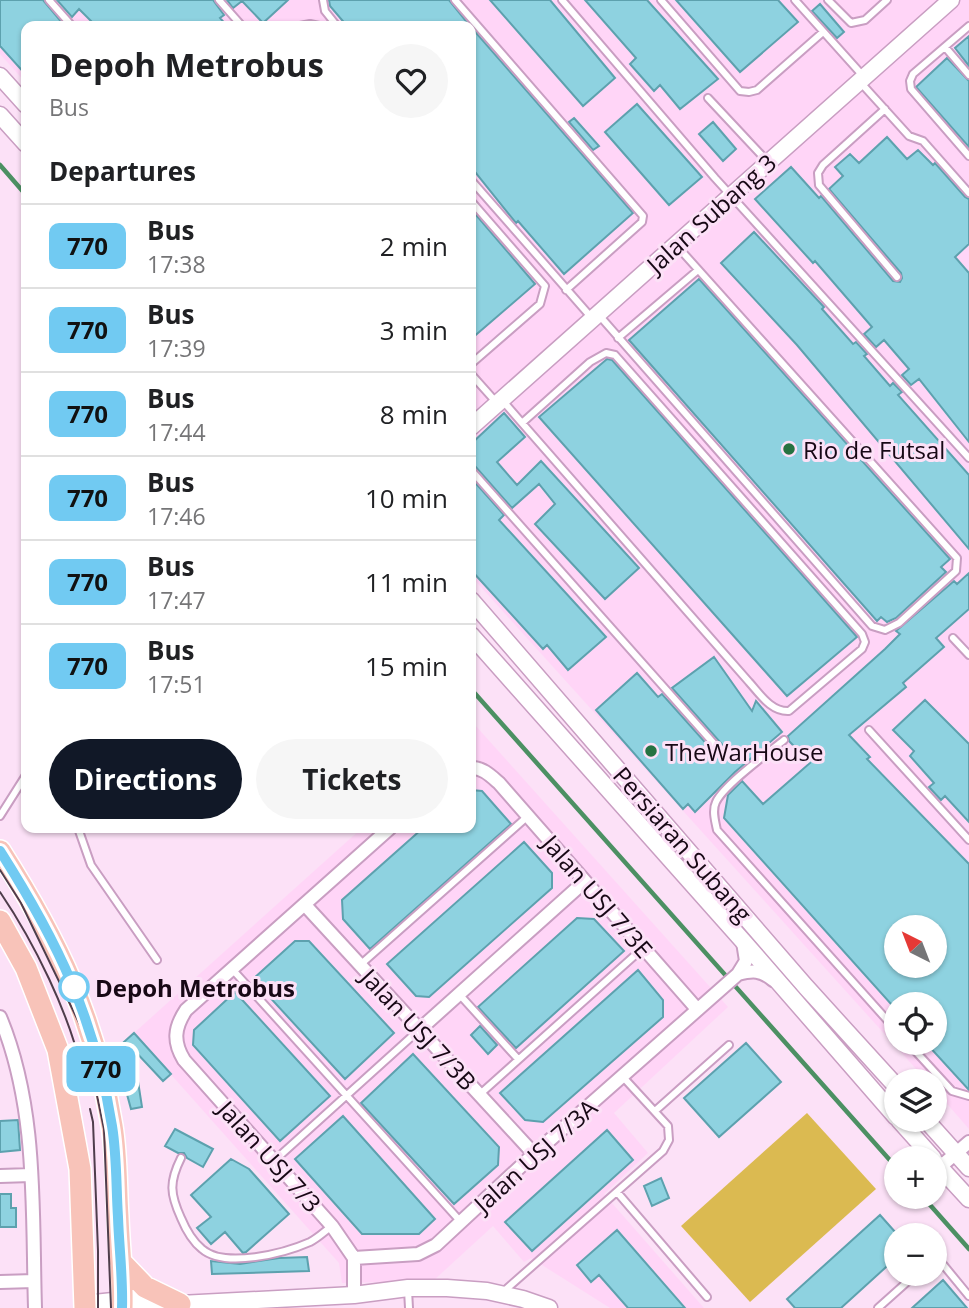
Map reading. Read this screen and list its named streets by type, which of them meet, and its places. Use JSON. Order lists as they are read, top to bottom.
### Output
{
  "streets": {
    "street": [
      "Jalan Subang 3",
      "Persiaran Subang",
      "Jalan USJ 7/3E",
      "Jalan USJ 7/3B",
      "Jalan USJ 7/3A",
      "Jalan USJ 7/3"
    ]
  },
  "crossings": [
    ["Jalan USJ 7/3E", "Jalan USJ 7/3A"],
    ["Jalan USJ 7/3B", "Jalan USJ 7/3A"],
    ["Jalan USJ 7/3A", "Jalan USJ 7/3"]
  ],
  "places": ["Rio de Futsal", "TheWarHouse", "Depoh Metrobus"],
  "lines": ["bus line 770"],
  "north": "top left",
  "page": {
    "on_map": "770",
    "heading": [
      ["Depoh Metrobus", "Bus"],
      "Departures"
    ],
    "list": [
      {
        "mark": "770",
        "name": "Bus",
        "note": "17:38",
        "value": "2 min"
      },
      {
        "mark": "770",
        "name": "Bus",
        "note": "17:39",
        "value": "3 min"
      },
      {
        "mark": "770",
        "name": "Bus",
        "note": "17:44",
        "value": "8 min"
      },
      {
        "mark": "770",
        "name": "Bus",
        "note": "17:46",
        "value": "10 min"
      },
      {
        "mark": "770",
        "name": "Bus",
        "note": "17:47",
        "value": "11 min"
      },
      {
        "mark": "770",
        "name": "Bus",
        "note": "17:51",
        "value": "15 min"
      }
    ],
    "buttons": ["Directions", "Tickets"],
    "map_buttons": ["+", "−"]
  }
}
